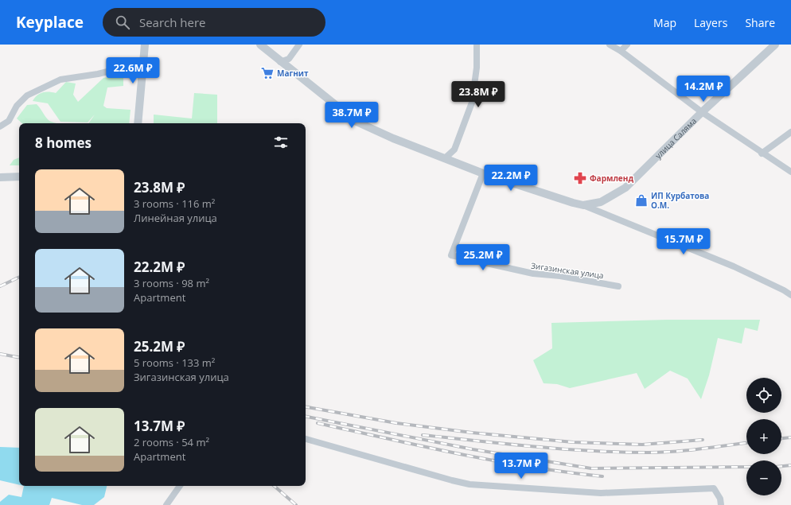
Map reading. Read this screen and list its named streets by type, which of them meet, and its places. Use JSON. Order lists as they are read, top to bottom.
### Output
{
  "streets": {
    "street": ["улица Саляма", "Зигазинская улица"]
  },
  "places": {
    "supermarket": ["Магнит"],
    "pharmacy": ["Фармленд"],
    "shop": ["ИП Курбатова О.М."]
  },
  "page": {
    "header": "Keyplace",
    "search": "Search here",
    "nav": ["Map", "Layers", "Share"],
    "price": [
      "22.6M ₽",
      "14.2M ₽",
      "23.8M ₽",
      "38.7M ₽",
      "22.2M ₽",
      "15.7M ₽",
      "25.2M ₽",
      "13.7M ₽"
    ],
    "heading": "8 homes",
    "list": [
      {
        "name": "23.8M ₽",
        "note": "3 rooms · 116 m² · Линейная улица"
      },
      {
        "name": "22.2M ₽",
        "note": "3 rooms · 98 m² · Apartment"
      },
      {
        "name": "25.2M ₽",
        "note": "5 rooms · 133 m² · Зигазинская улица"
      },
      {
        "name": "13.7M ₽",
        "note": "2 rooms · 54 m² · Apartment"
      }
    ],
    "map_buttons": ["+", "−"]
  }
}
